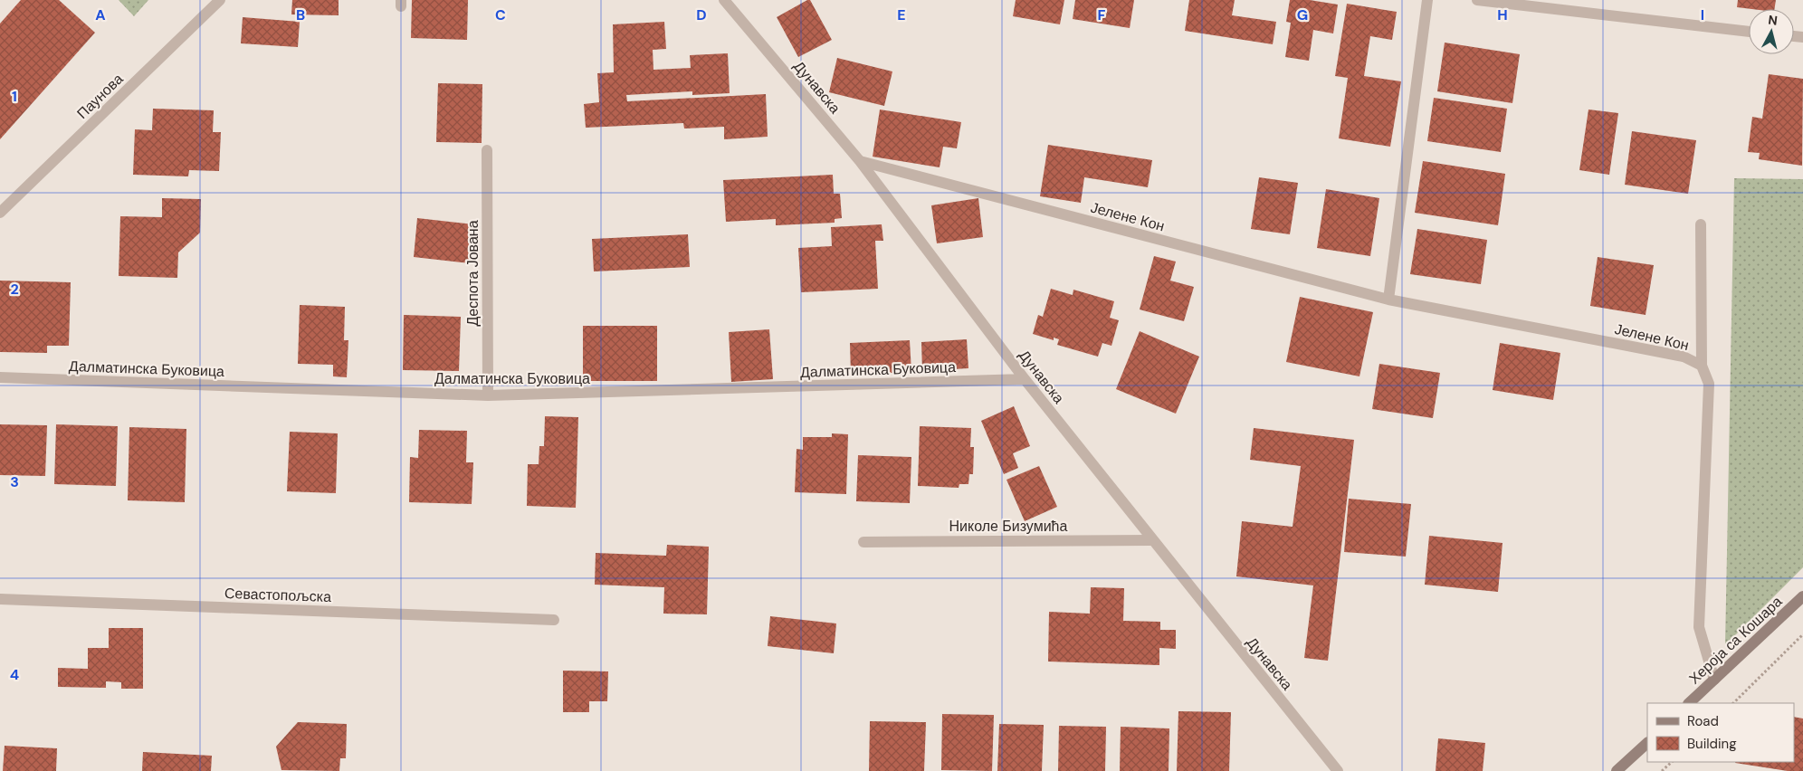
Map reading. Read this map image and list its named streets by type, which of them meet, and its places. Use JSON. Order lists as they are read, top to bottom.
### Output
{
  "streets": {
    "street": [
      "Дунавска",
      "Паунова",
      "Јелене Кон",
      "Деспота Јована",
      "Далматинска Буковица",
      "Николе Бизумића",
      "Севастопољска",
      "Хероја са Кошара"
    ]
  },
  "crossings": [
    ["Дунавска", "Јелене Кон"],
    ["Дунавска", "Далматинска Буковица"],
    ["Дунавска", "Николе Бизумића"],
    ["Јелене Кон", "Хероја са Кошара"],
    ["Деспота Јована", "Далматинска Буковица"]
  ],
  "legend": ["Road", "Building"],
  "north": "top",
  "grid": {
    "columns": [
      "A",
      "B",
      "C",
      "D",
      "E",
      "F",
      "G",
      "H",
      "I"
    ],
    "rows": [
      "1",
      "2",
      "3",
      "4"
    ]
  }
}
